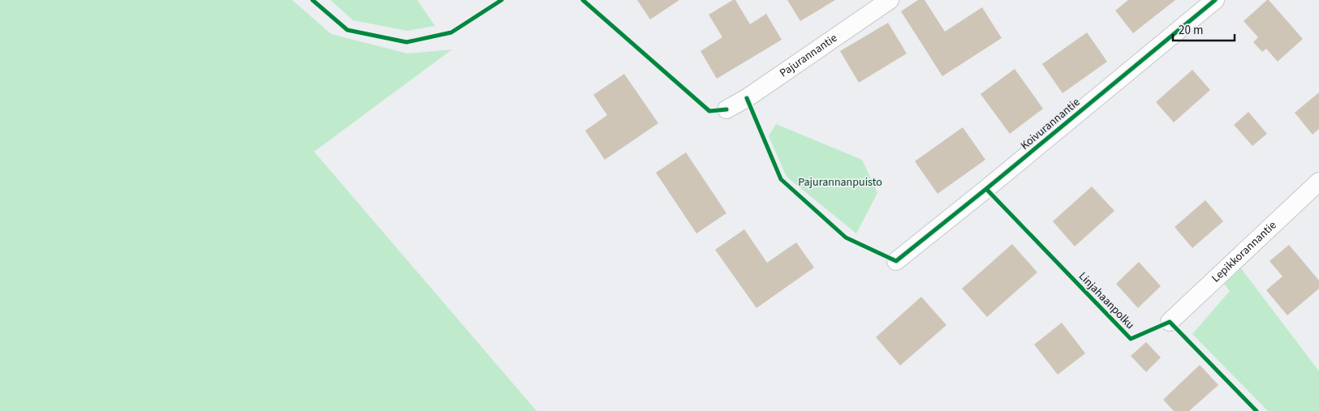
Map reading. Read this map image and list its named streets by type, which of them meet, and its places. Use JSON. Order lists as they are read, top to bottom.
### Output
{
  "streets": {
    "street": ["Pajurannantie", "Koivurannantie", "Lepikkorannantie"],
    "cycle path": ["Linjahaanpolku"]
  },
  "parks": ["Pajurannanpuisto"],
  "scale_bar": "20 m"
}
